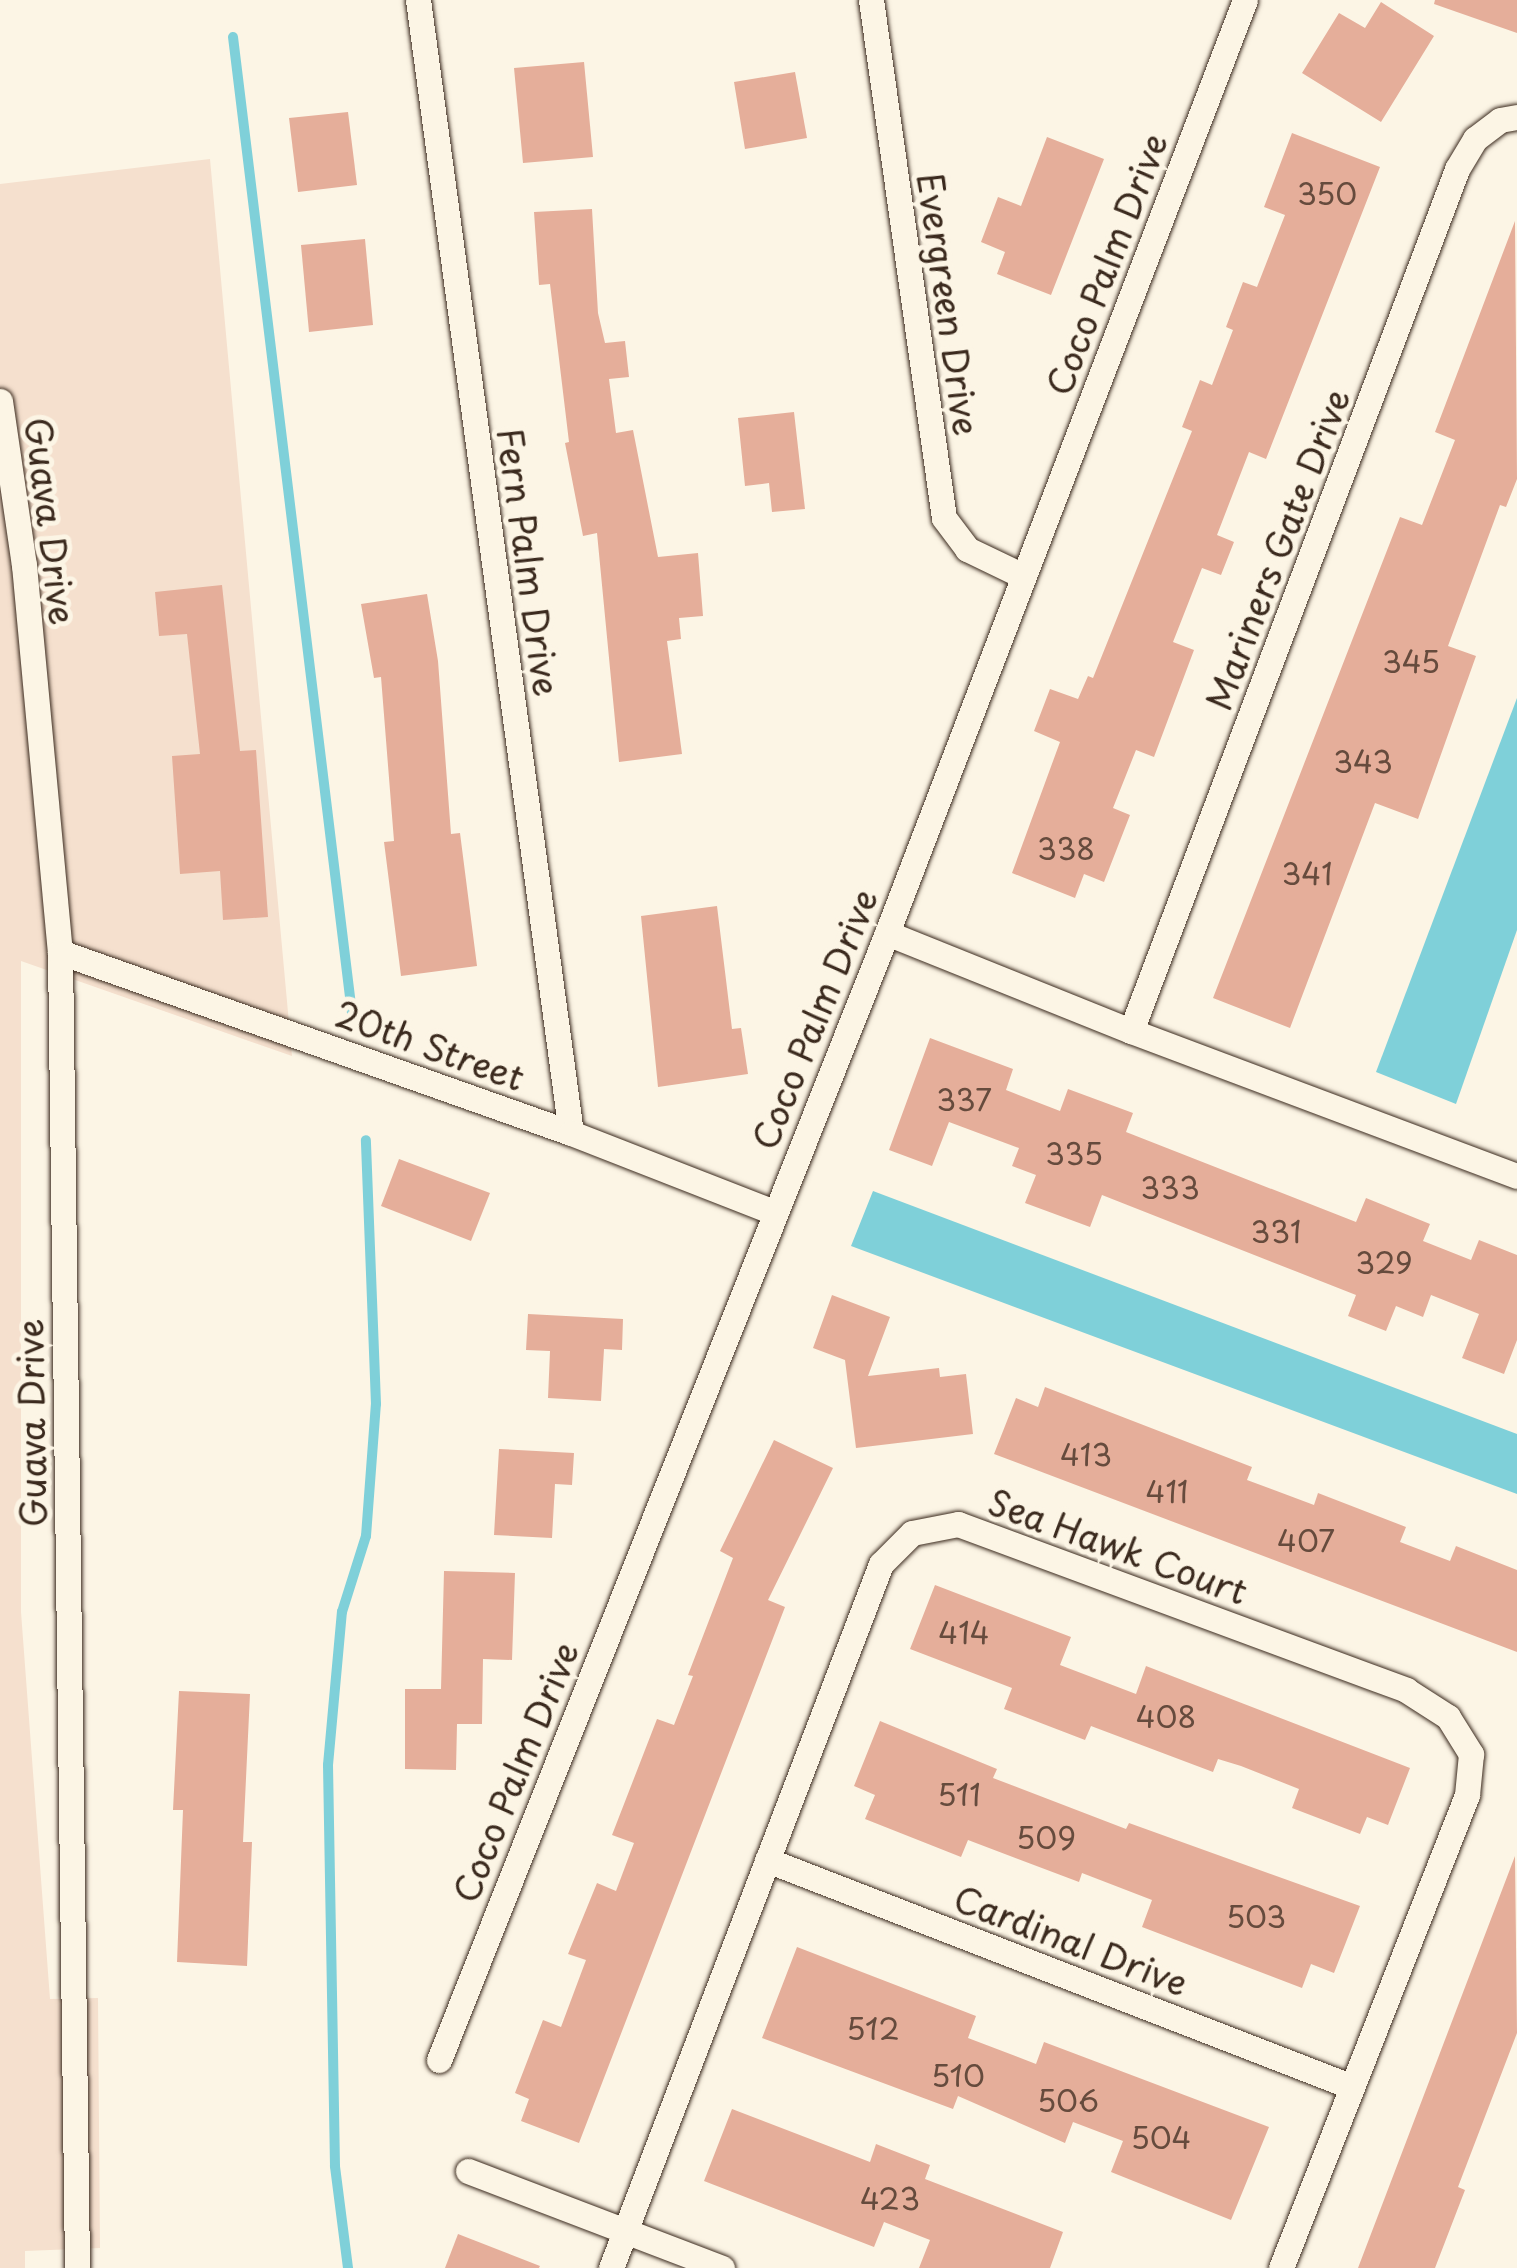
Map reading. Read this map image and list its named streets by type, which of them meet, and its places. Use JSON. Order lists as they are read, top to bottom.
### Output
{
  "streets": {
    "street": [
      "Coco Palm Drive",
      "Evergreen Drive",
      "Guava Drive",
      "Mariners Gate Drive",
      "Fern Palm Drive",
      "20th Street",
      "Sea Hawk Court",
      "Cardinal Drive"
    ]
  },
  "crossings": [
    ["Coco Palm Drive", "Evergreen Drive"],
    ["Coco Palm Drive", "20th Street"],
    ["Guava Drive", "20th Street"],
    ["Fern Palm Drive", "20th Street"],
    ["Sea Hawk Court", "Cardinal Drive"]
  ],
  "house_numbers": [
    "350",
    "345",
    "343",
    "338",
    "341",
    "337",
    "335",
    "333",
    "331",
    "329",
    "413",
    "411",
    "407",
    "414",
    "408",
    "511",
    "509",
    "503",
    "512",
    "510",
    "506",
    "504",
    "423"
  ]
}
